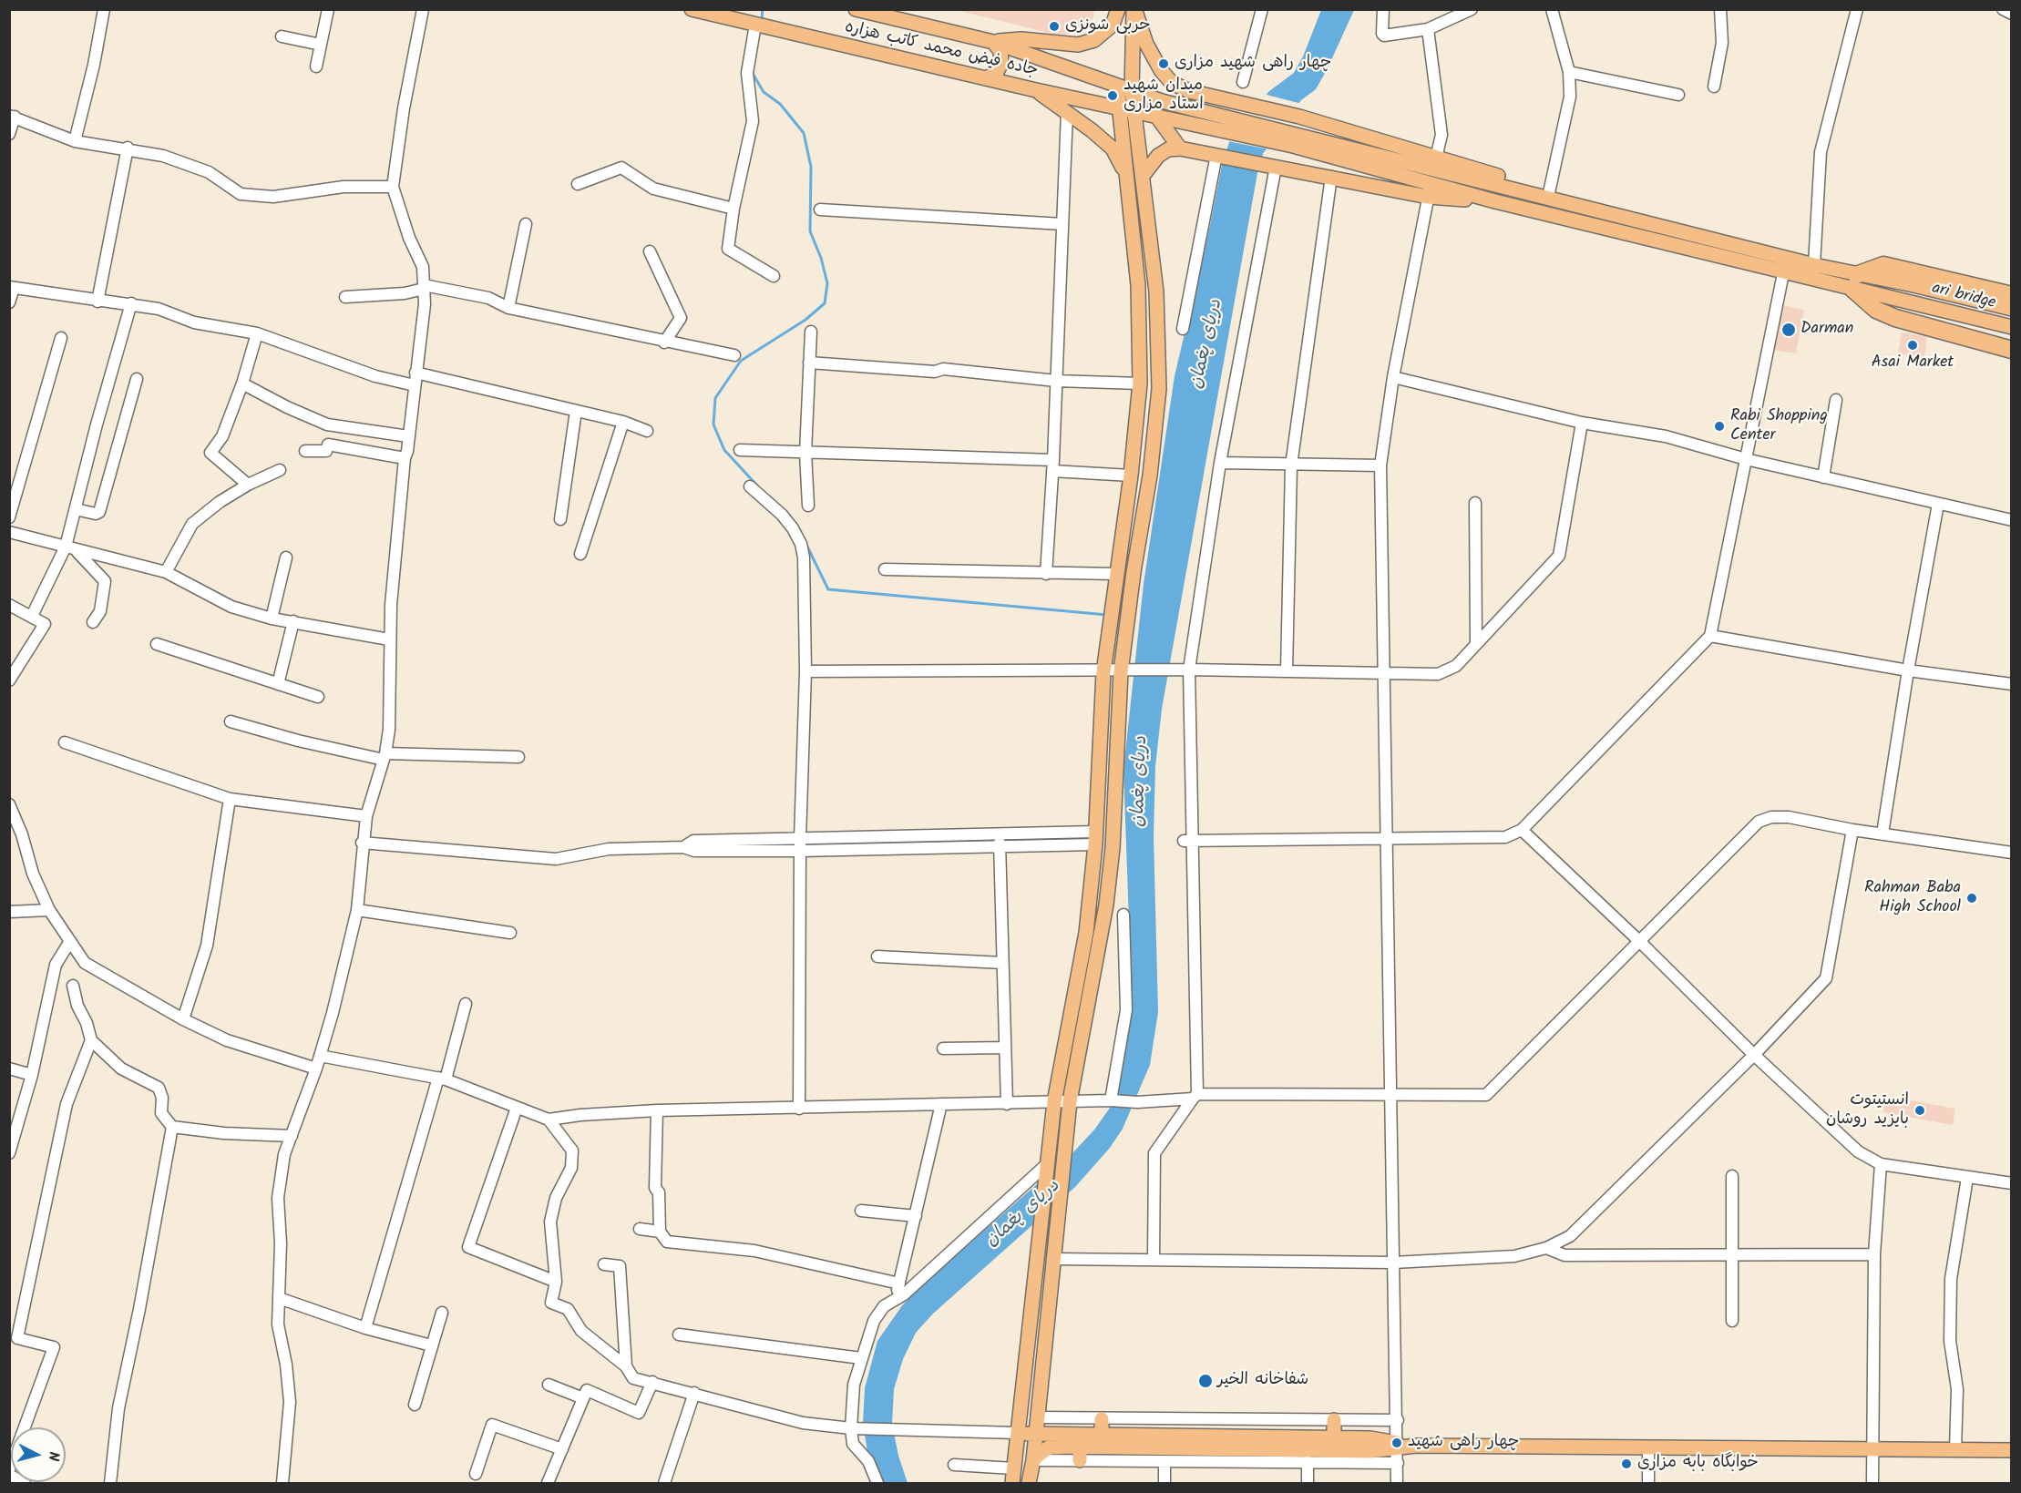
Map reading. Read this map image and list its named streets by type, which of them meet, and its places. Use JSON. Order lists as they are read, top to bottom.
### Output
{
  "streets": {
    "main road": ["جاده فیض محمد کاتب هزاره", "ari bridge"]
  },
  "water": ["دریای پغمان"],
  "places": [
    "حربی شونزی",
    "چهار راهی شهید مزاری",
    "میدان شهید استاد مزاری",
    "Darman",
    "Asai Market",
    "Rabi Shopping Center",
    "Rahman Baba High School",
    "انستیتوت بایزید روشان",
    "شفاخانه الخیر",
    "چهار راهی شهید",
    "خوابگاه بابه مزاری"
  ],
  "north": "right"
}
